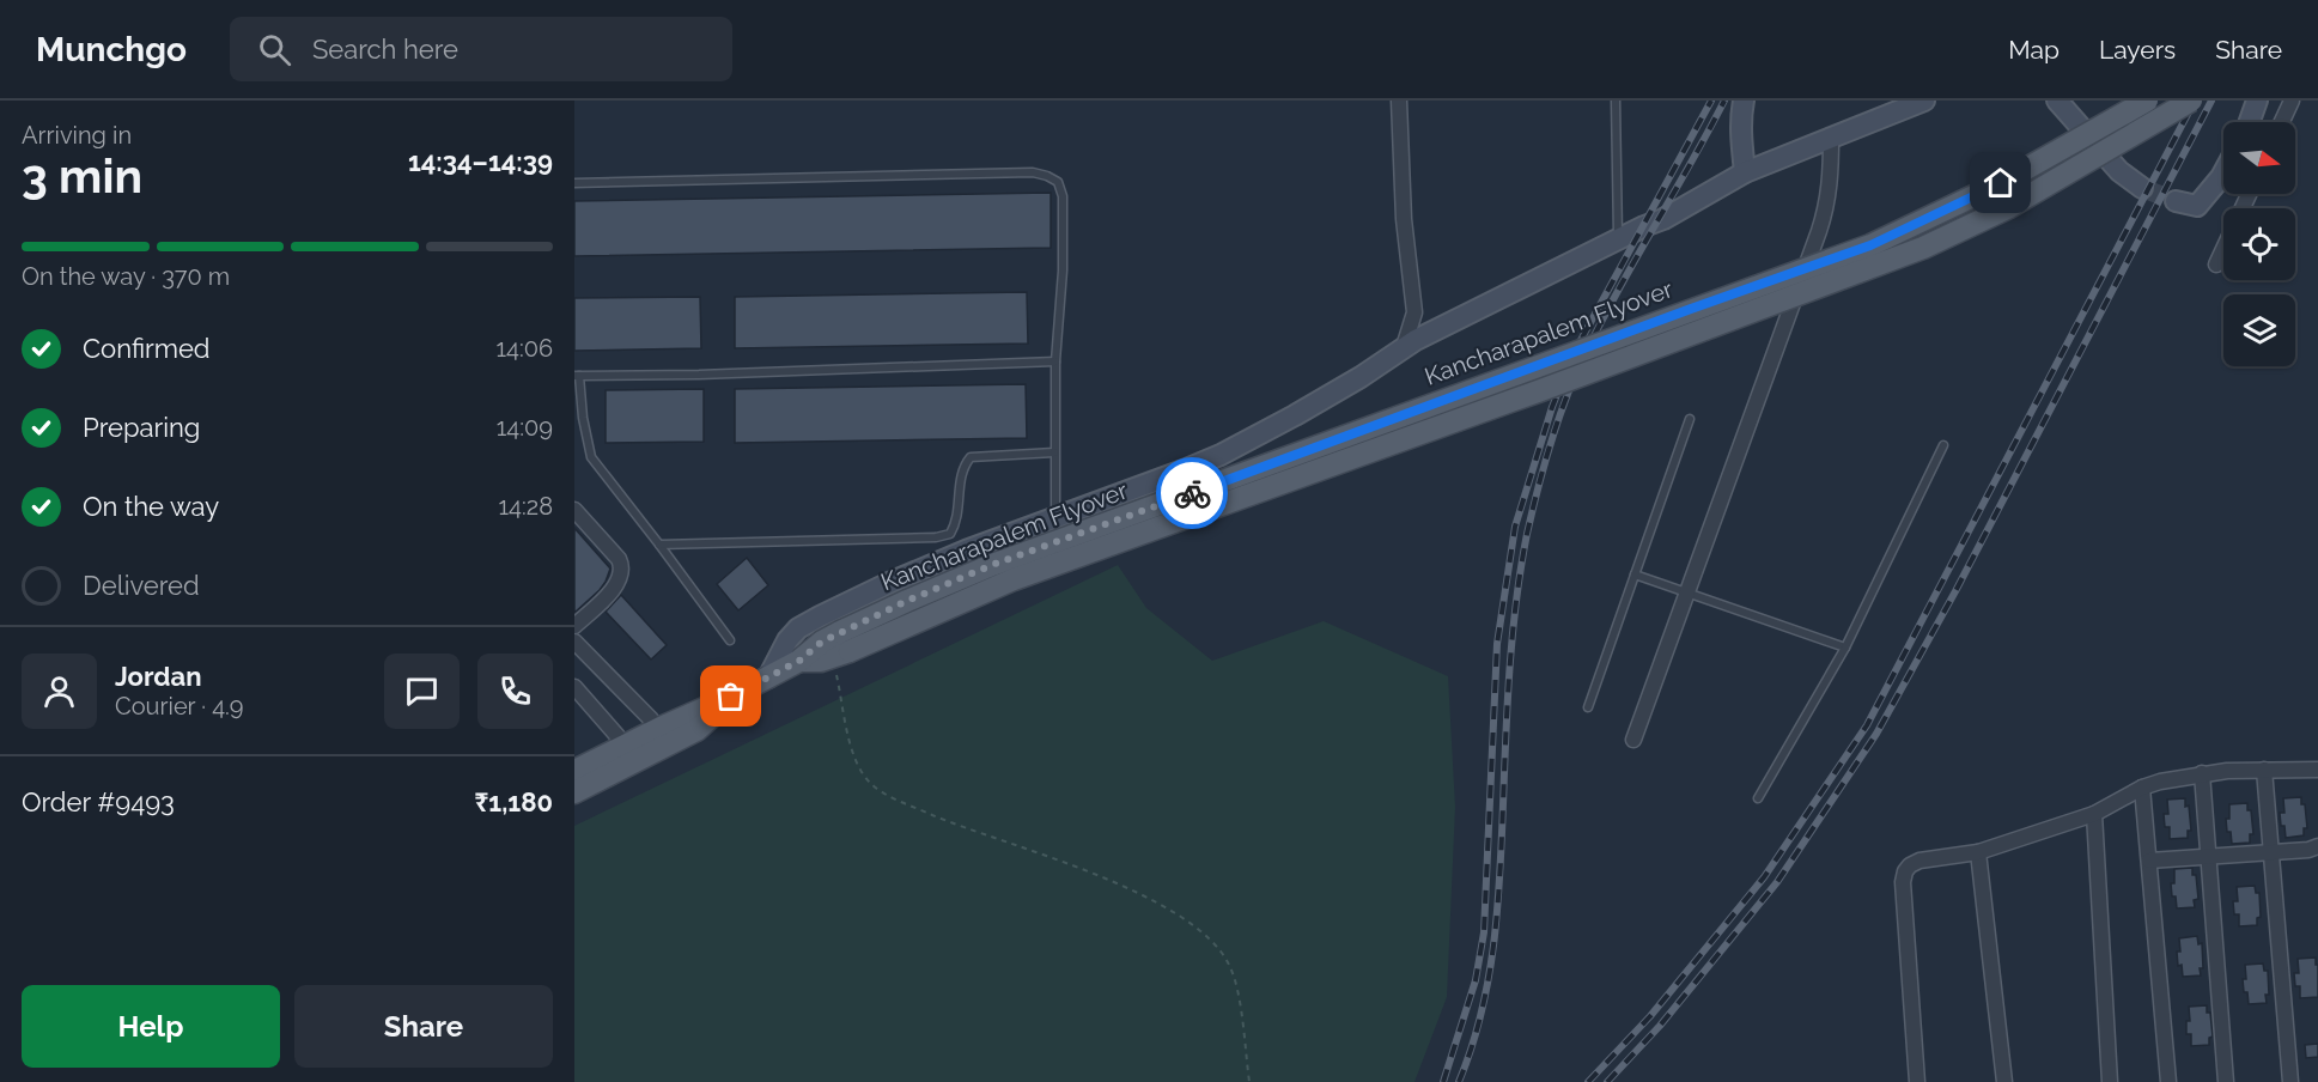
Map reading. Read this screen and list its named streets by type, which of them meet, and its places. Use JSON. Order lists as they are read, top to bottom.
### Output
{
  "streets": {
    "main road": ["Kancharapalem Flyover"]
  },
  "north": "right",
  "page": {
    "header": "Munchgo",
    "search": "Search here",
    "nav": ["Map", "Layers", "Share"],
    "heading": ["3 min", "Arriving in", "14:34–14:39"],
    "panel": [
      "Jordan",
      "Courier · 4.9",
      "Order #9493",
      "₹1,180"
    ],
    "bar": "On the way · 370 m",
    "list": [
      ["Confirmed", "14:06"],
      ["Preparing", "14:09"],
      ["On the way", "14:28"],
      "Delivered"
    ],
    "buttons": ["Help", "Share"]
  }
}
